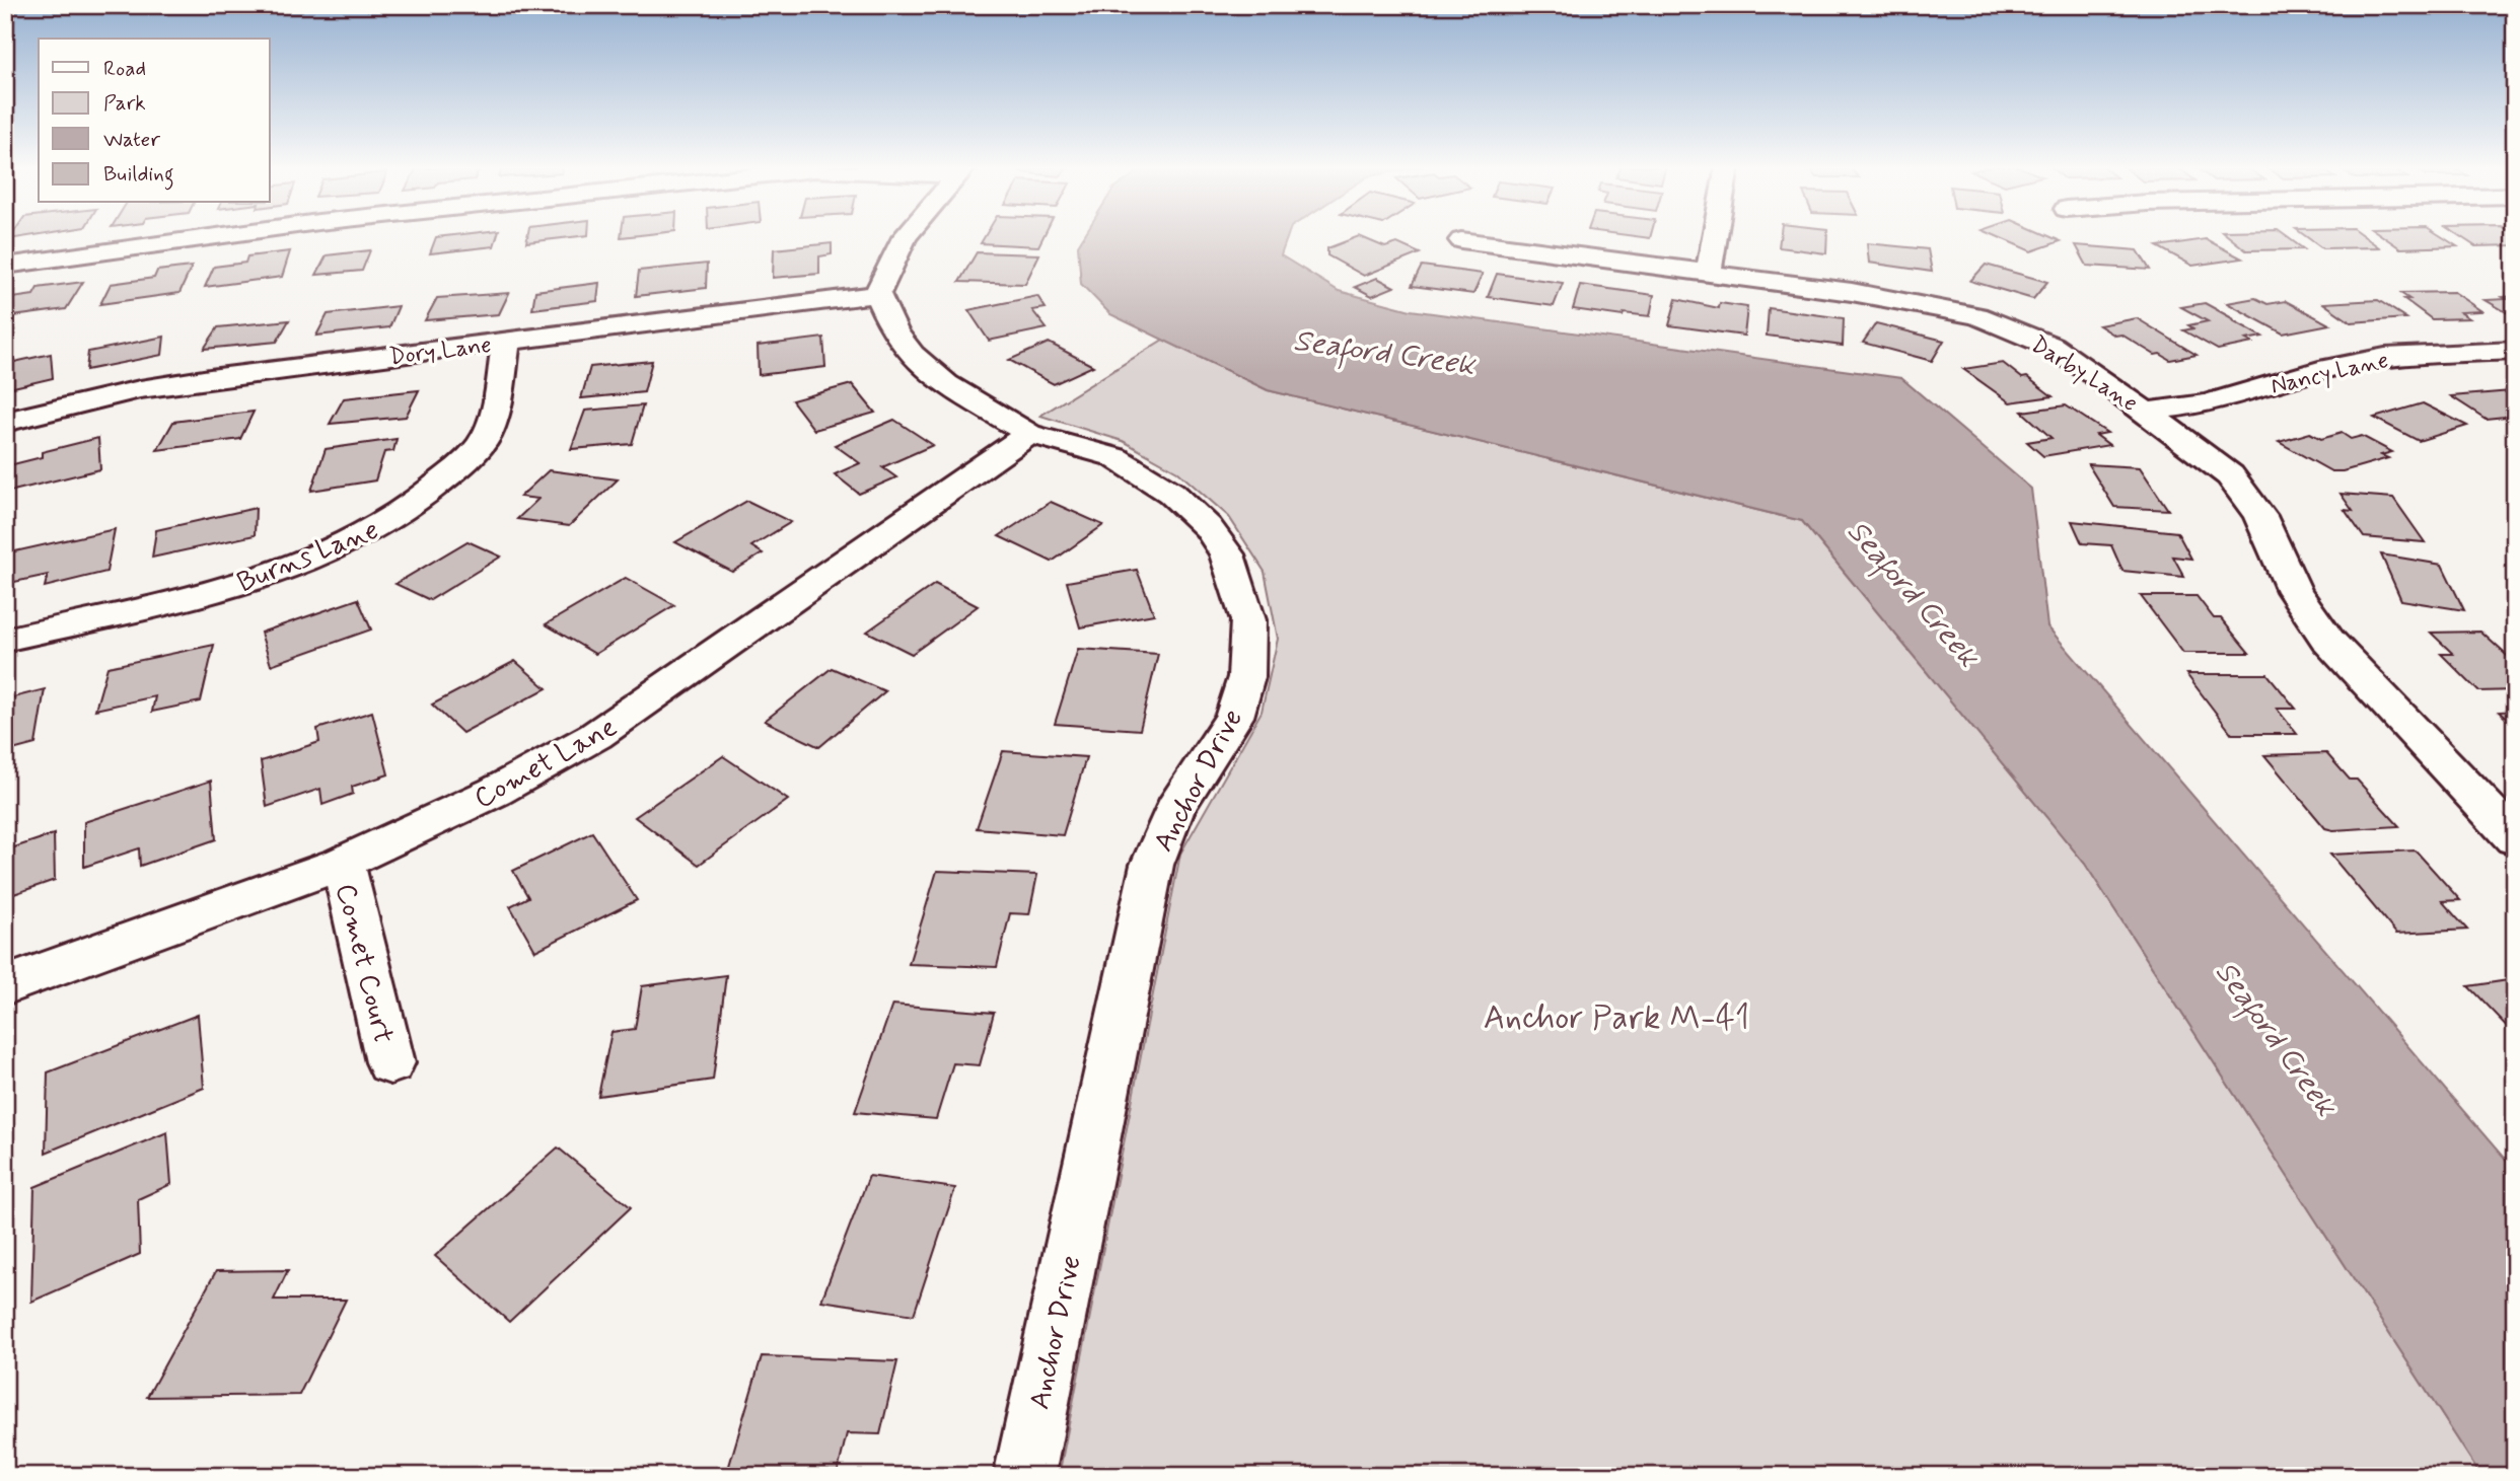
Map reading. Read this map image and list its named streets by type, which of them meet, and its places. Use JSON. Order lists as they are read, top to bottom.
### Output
{
  "streets": {
    "street": [
      "Dory Lane",
      "Nancy Lane",
      "Darby Lane",
      "Burns Lane",
      "Comet Lane",
      "Anchor Drive",
      "Comet Court"
    ]
  },
  "crossings": [
    ["Dory Lane", "Burns Lane"],
    ["Dory Lane", "Anchor Drive"],
    ["Nancy Lane", "Darby Lane"],
    ["Comet Lane", "Anchor Drive"],
    ["Comet Lane", "Comet Court"]
  ],
  "water": ["Seaford Creek"],
  "parks": ["Anchor Park M-41"],
  "legend": [
    "Road",
    "Park",
    "Water",
    "Building"
  ]
}
